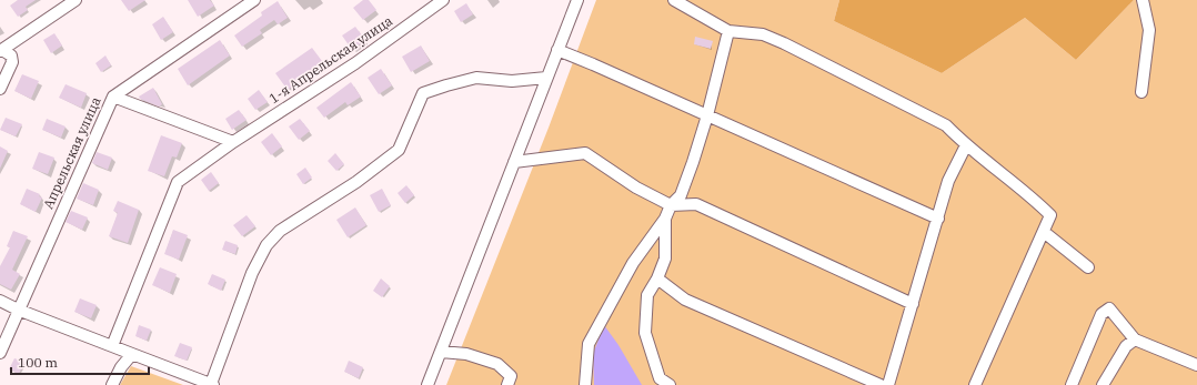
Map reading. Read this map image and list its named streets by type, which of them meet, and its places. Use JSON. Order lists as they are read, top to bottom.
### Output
{
  "streets": {
    "street": ["1-я Апрельская улица", "Апрельская улица"]
  },
  "scale_bar": "100 m"
}
